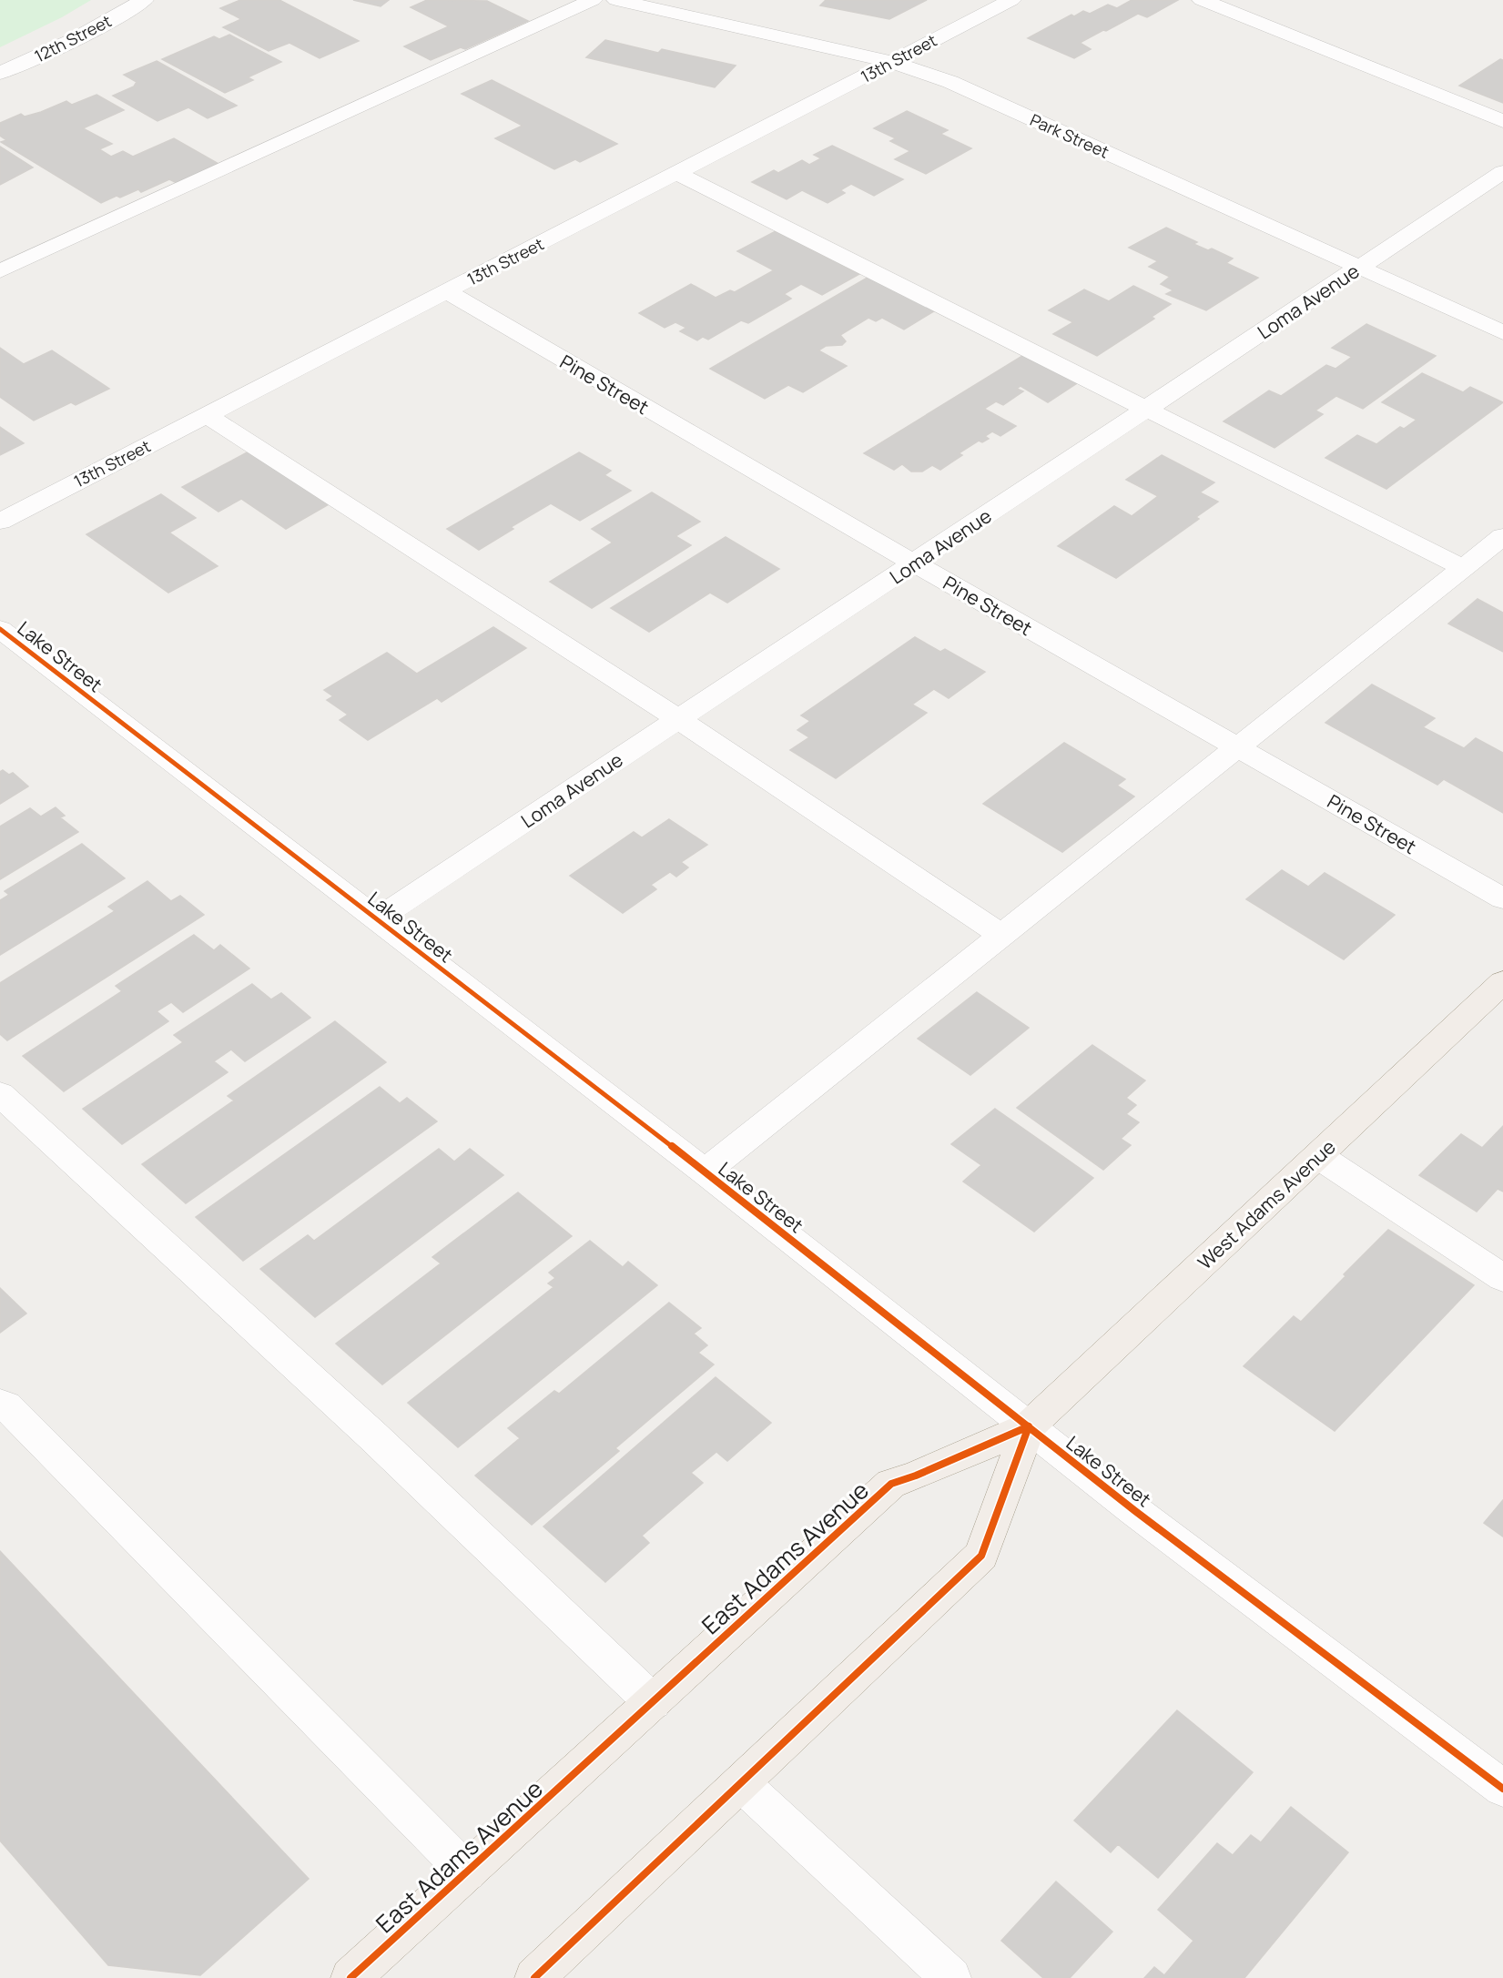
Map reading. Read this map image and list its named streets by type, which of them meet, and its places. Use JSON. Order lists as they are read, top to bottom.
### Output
{
  "streets": {
    "main road": ["West Adams Avenue", "East Adams Avenue"],
    "street": [
      "12th Street",
      "13th Street",
      "Park Street",
      "Loma Avenue",
      "Pine Street",
      "Lake Street"
    ]
  },
  "crossings": [
    ["13th Street", "Park Street"],
    ["13th Street", "Pine Street"],
    ["Park Street", "Loma Avenue"],
    ["Loma Avenue", "Pine Street"],
    ["Loma Avenue", "Lake Street"],
    ["Lake Street", "West Adams Avenue"],
    ["Lake Street", "East Adams Avenue"],
    ["West Adams Avenue", "East Adams Avenue"]
  ]
}
